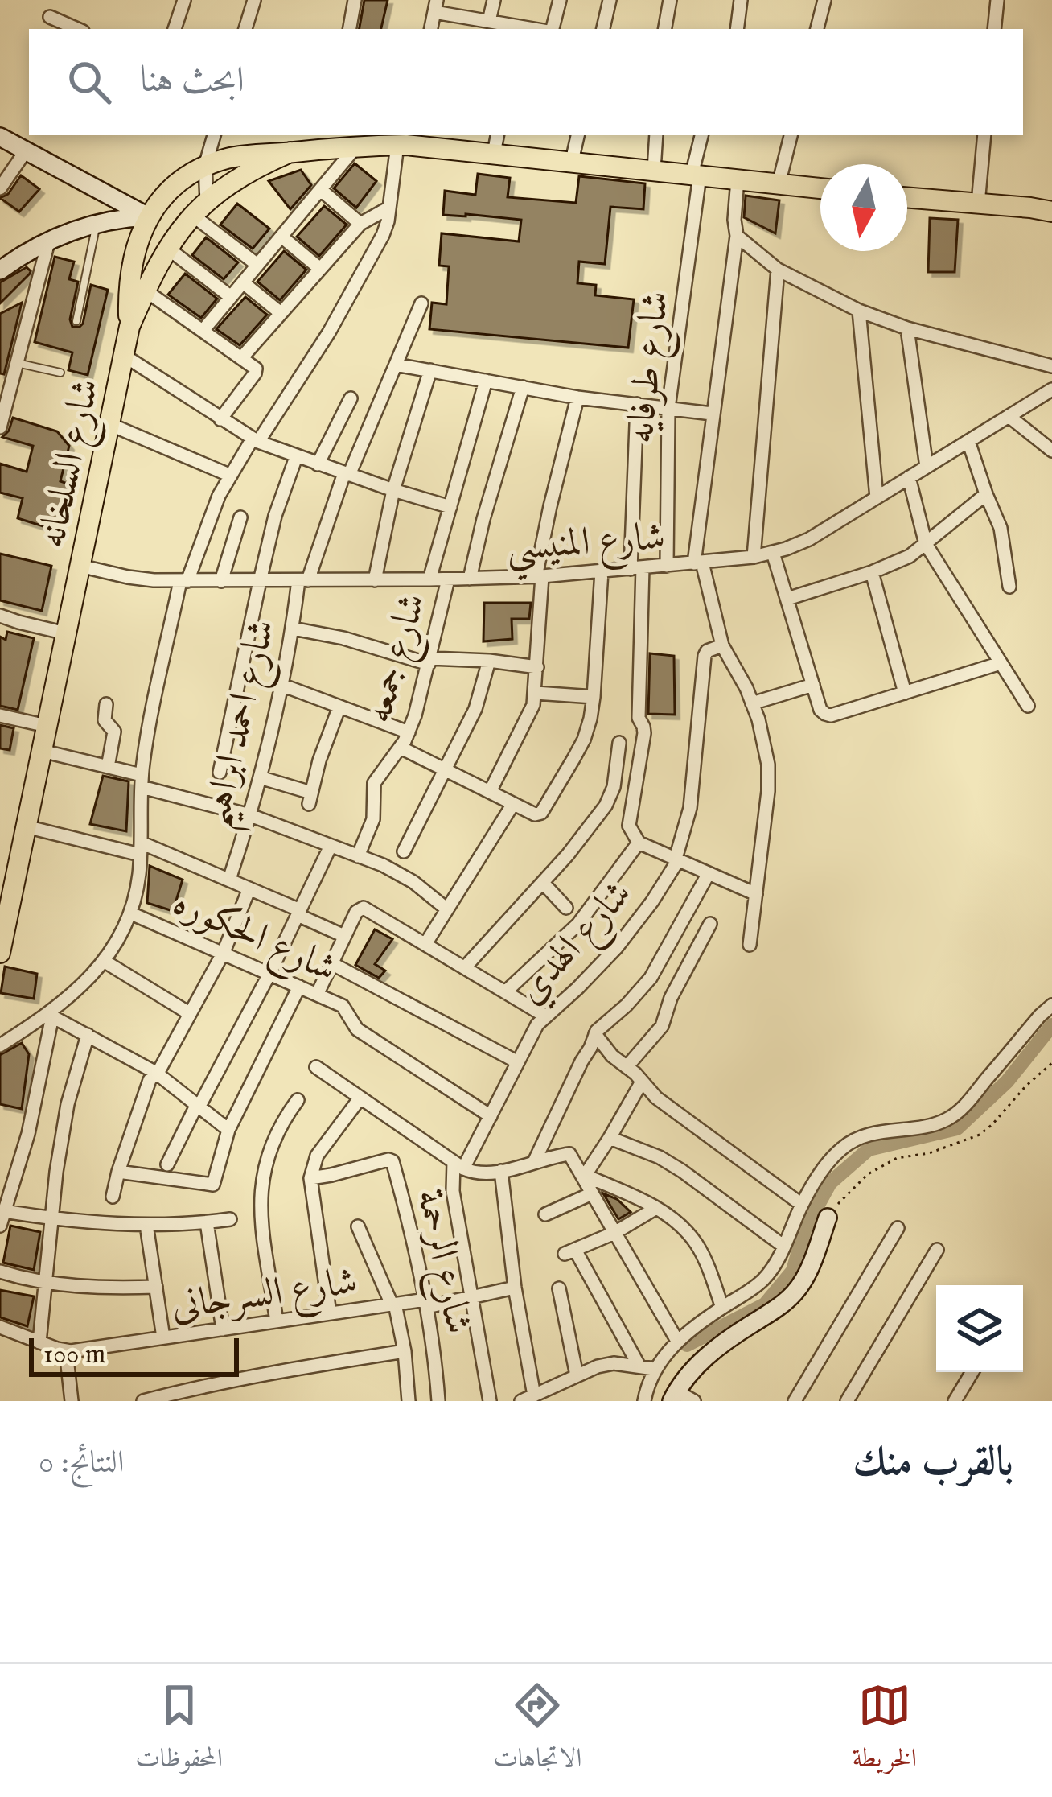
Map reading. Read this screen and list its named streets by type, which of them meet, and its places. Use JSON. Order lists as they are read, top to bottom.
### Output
{
  "streets": {
    "main road": ["شارع السلخانه"],
    "street": [
      "شارع طرفايه",
      "شارع المنيسي",
      "شارع جمعه",
      "شارع احمد ابراهيم",
      "شارع الحكوره",
      "شارع الهدي",
      "شارع الرحمة",
      "شارع السرجانى"
    ]
  },
  "crossings": [
    ["شارع طرفايه", "شارع المنيسي"],
    ["شارع السلخانه", "شارع المنيسي"],
    ["شارع المنيسي", "شارع جمعه"],
    ["شارع المنيسي", "شارع احمد ابراهيم"],
    ["شارع الحكوره", "شارع الهدي"],
    ["شارع الهدي", "شارع السرجانى"],
    ["شارع الرحمة", "شارع السرجانى"]
  ],
  "scale_bar": "100 m",
  "north": "bottom",
  "page": {
    "search": "ابحث هنا",
    "scale": "100 m",
    "heading": ["بالقرب منك", "النتائج: 0"],
    "nav": ["الخريطة", "الاتجاهات", "المحفوظات"]
  }
}
